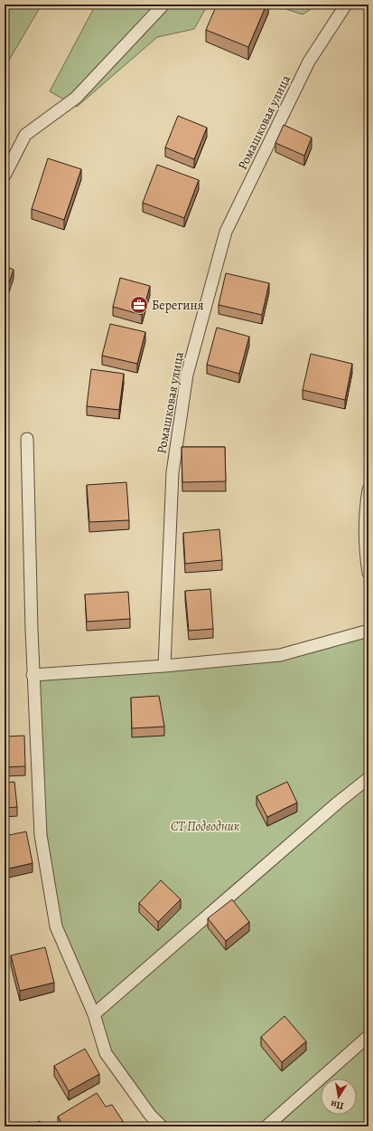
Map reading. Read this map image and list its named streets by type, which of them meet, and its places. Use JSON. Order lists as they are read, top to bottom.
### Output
{
  "streets": {
    "lane": ["Ромашковая улица"]
  },
  "parks": ["СТ Подводник"],
  "places": {
    "office": ["Берегиня"]
  },
  "north": "bottom"
}
